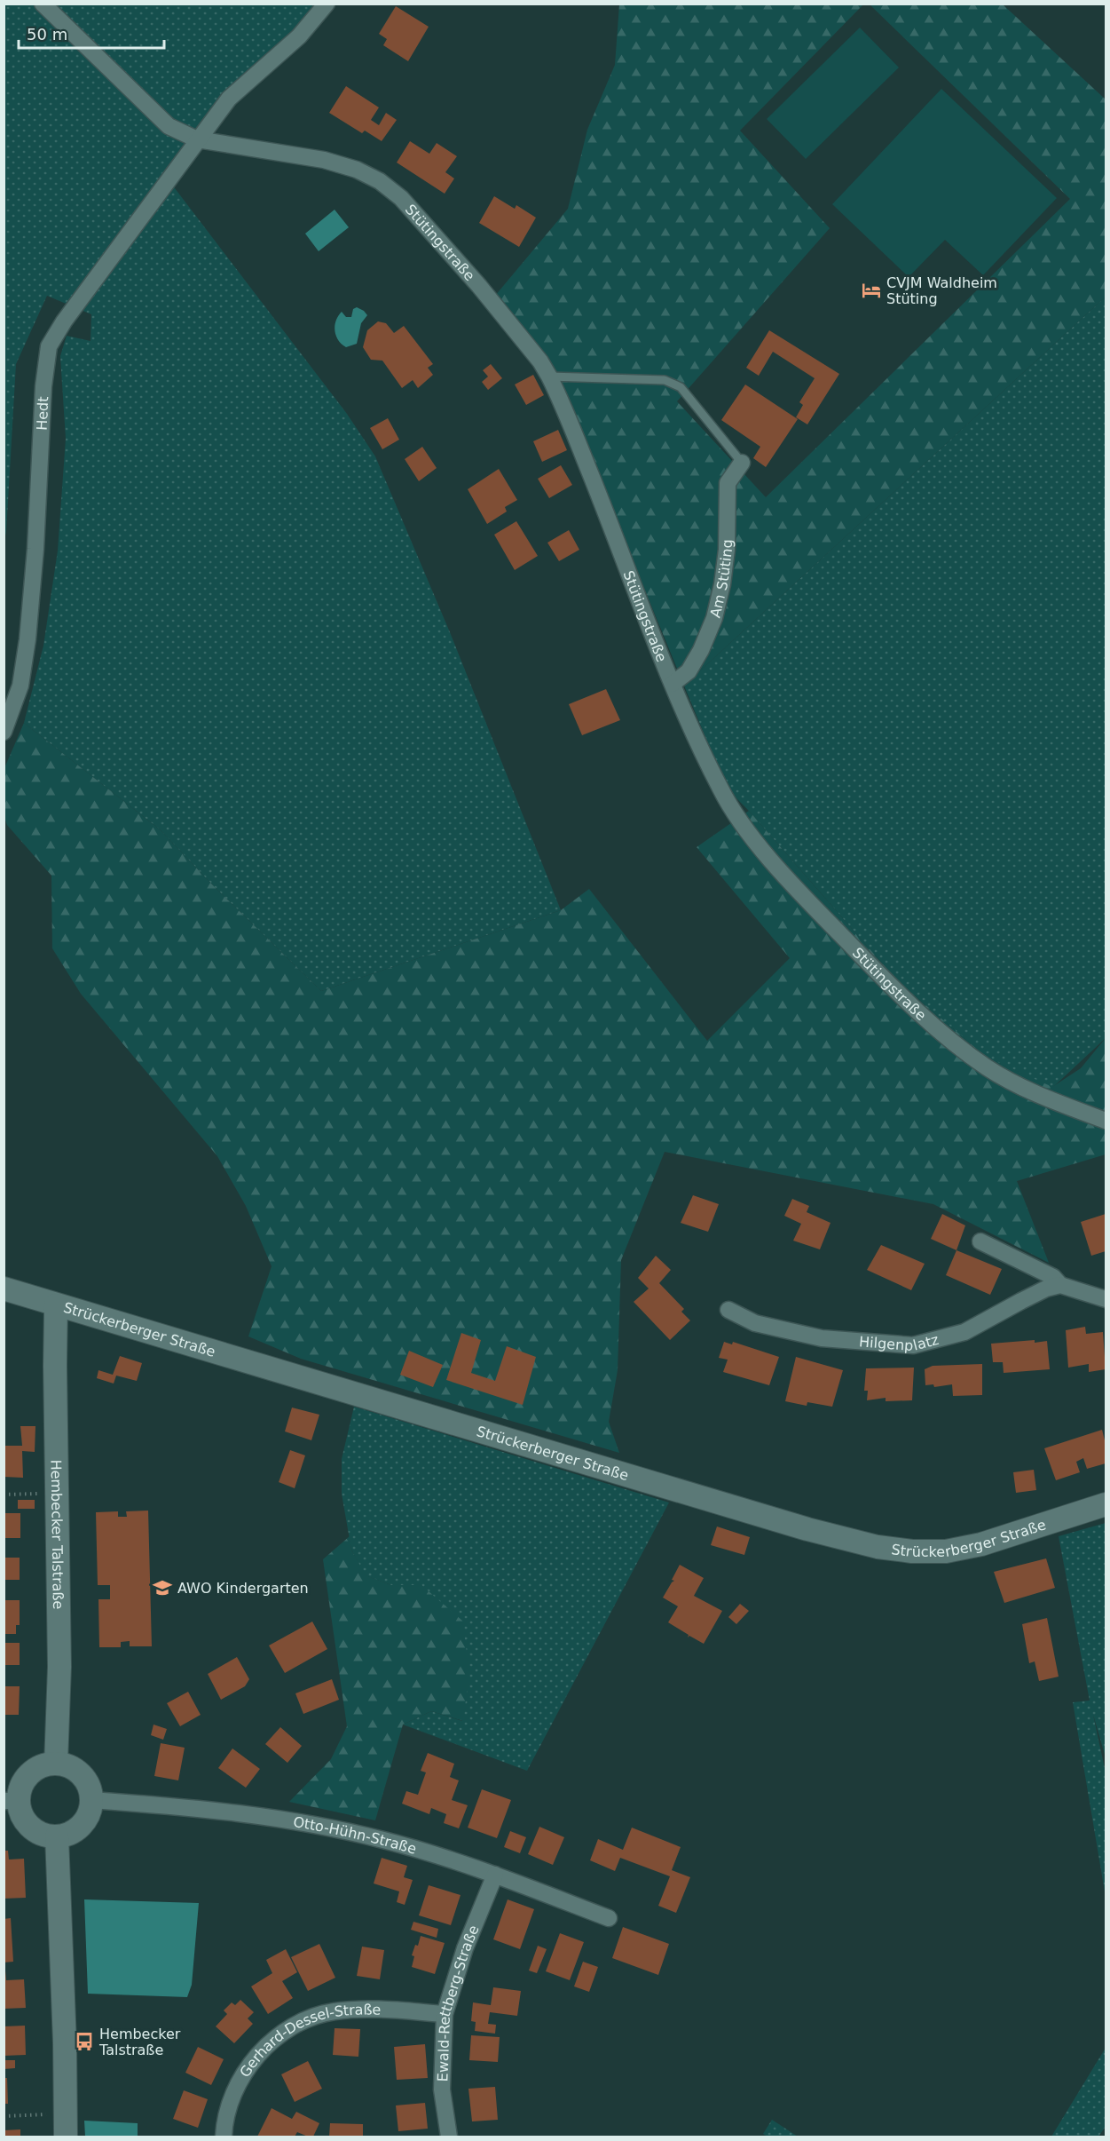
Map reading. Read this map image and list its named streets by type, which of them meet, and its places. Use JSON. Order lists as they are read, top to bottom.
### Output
{
  "streets": {
    "main road": ["Strückerberger Straße", "Hembecker Talstraße"],
    "street": [
      "Stütingstraße",
      "Hedt",
      "Am Stüting",
      "Hilgenplatz",
      "Otto-Hühn-Straße",
      "Ewald-Rettberg-Straße",
      "Gerhard-Dessel-Straße"
    ]
  },
  "crossings": [
    ["Stütingstraße", "Hedt"],
    ["Stütingstraße", "Am Stüting"],
    ["Strückerberger Straße", "Hembecker Talstraße"],
    ["Hembecker Talstraße", "Otto-Hühn-Straße"],
    ["Otto-Hühn-Straße", "Ewald-Rettberg-Straße"],
    ["Ewald-Rettberg-Straße", "Gerhard-Dessel-Straße"]
  ],
  "places": {
    "hotel": ["CVJM Waldheim Stüting"],
    "school or university": ["AWO Kindergarten"],
    "bus stop": ["Hembecker Talstraße"]
  },
  "scale_bar": "50 m"
}
